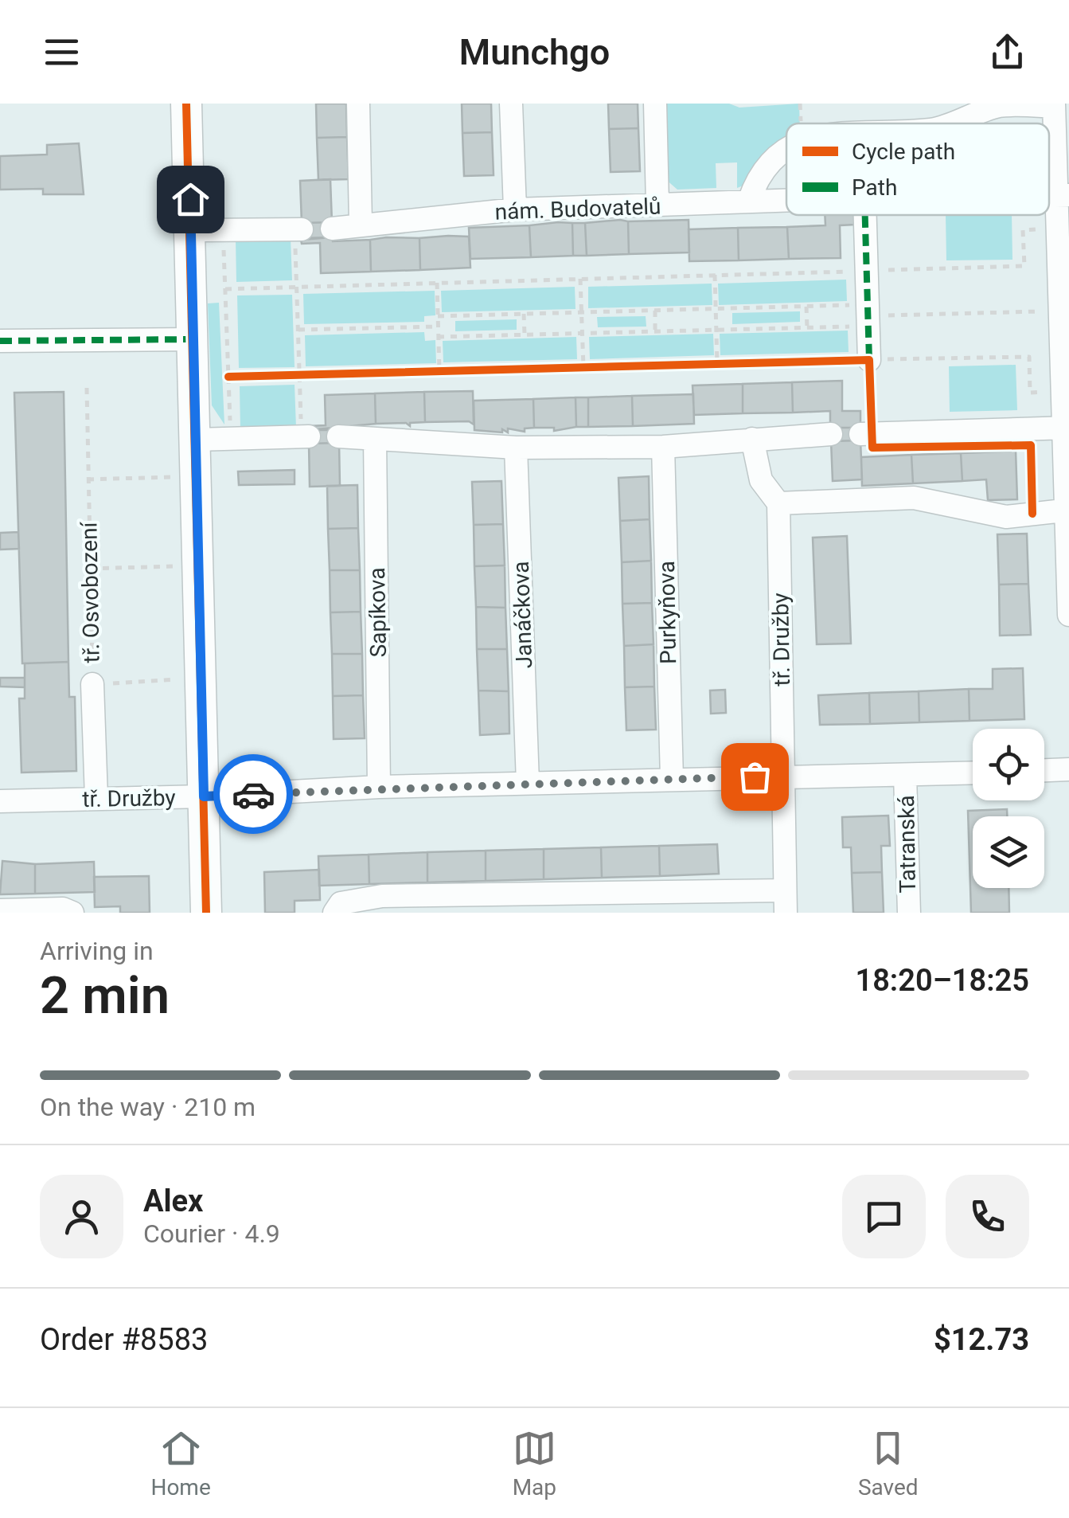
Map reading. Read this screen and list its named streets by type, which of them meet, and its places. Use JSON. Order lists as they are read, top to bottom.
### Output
{
  "streets": {
    "street": [
      "nám. Budovatelů",
      "tř. Osvobození",
      "Sapíkova",
      "Purkyňova",
      "Janáčkova",
      "tř. Družby",
      "Tatranská"
    ]
  },
  "crossings": [
    ["tř. Osvobození", "tř. Družby"],
    ["Sapíkova", "tř. Družby"],
    ["Purkyňova", "tř. Družby"],
    ["Janáčkova", "tř. Družby"],
    ["tř. Družby", "Tatranská"]
  ],
  "legend": ["Cycle path", "Path"],
  "page": {
    "header": "Munchgo",
    "heading": ["2 min", "Arriving in", "18:20–18:25"],
    "panel": [
      "Alex",
      "Courier · 4.9",
      "Order #8583",
      "$12.73"
    ],
    "bar": "On the way · 210 m",
    "tabs": ["Home", "Map", "Saved"]
  }
}
